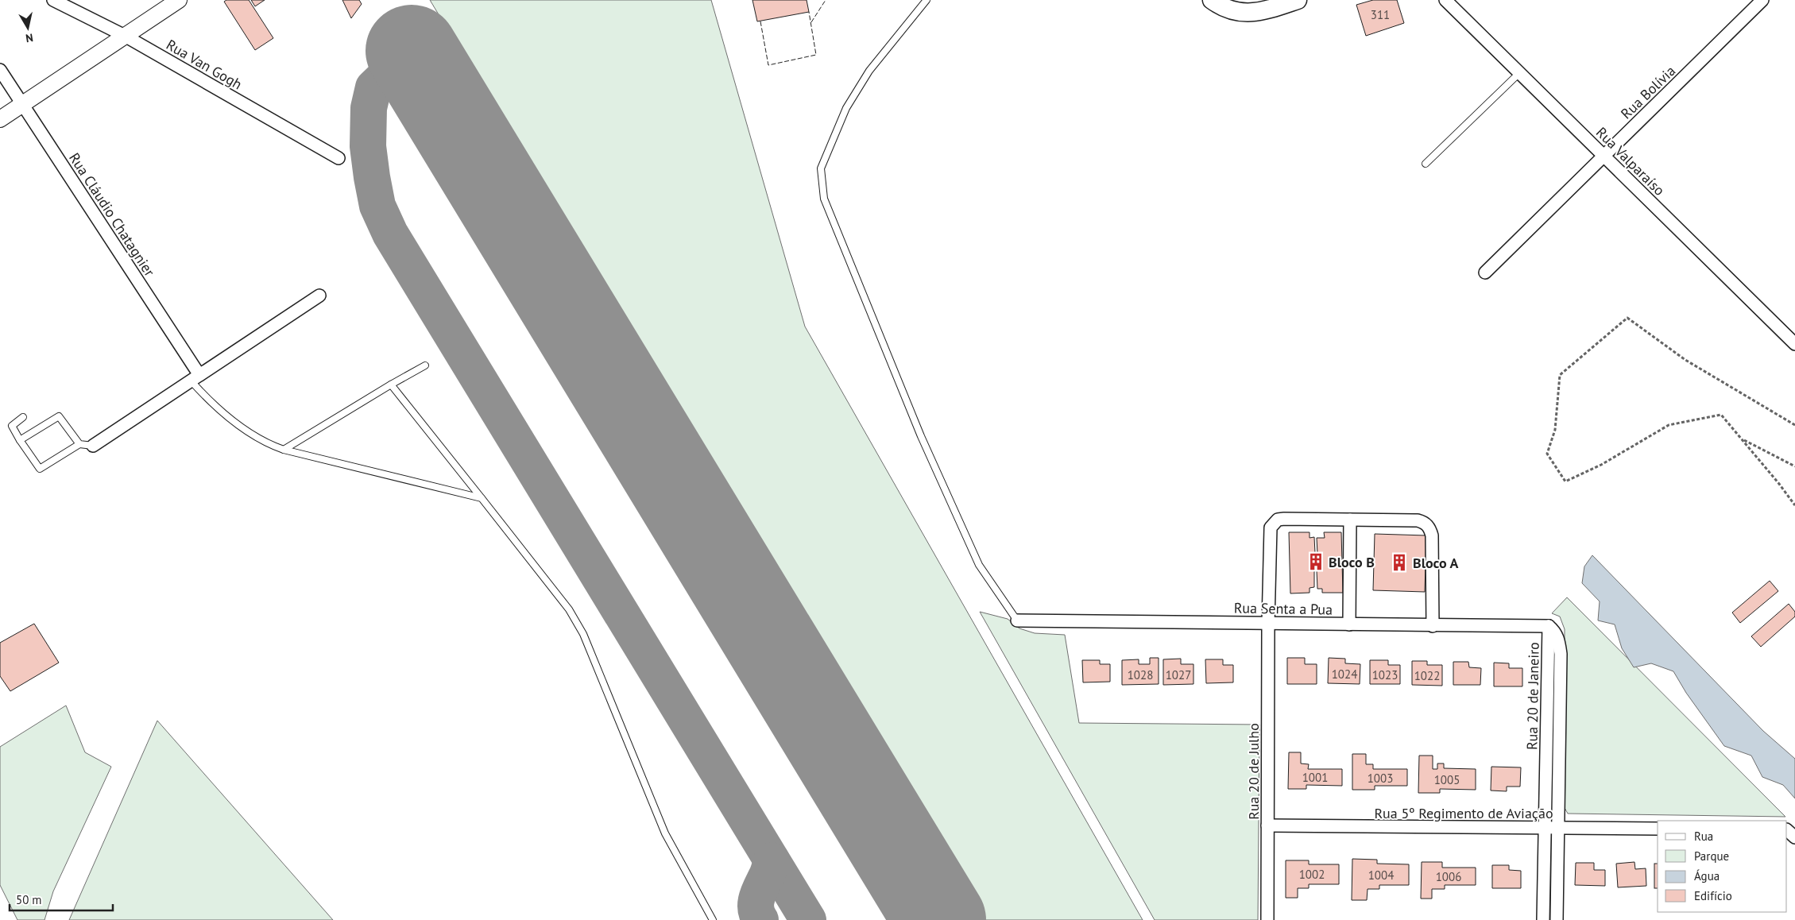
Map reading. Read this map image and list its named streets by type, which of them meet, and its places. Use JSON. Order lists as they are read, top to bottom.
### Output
{
  "streets": {
    "street": [
      "Rua Van Gogh",
      "Rua Bolívia",
      "Rua Valparaíso",
      "Rua Cláudio Chatagnier",
      "Rua Senta a Pua",
      "Rua 20 de Janeiro",
      "Rua 20 de Julho",
      "Rua 5º Regimento de Aviação"
    ]
  },
  "crossings": [
    ["Rua Bolívia", "Rua Valparaíso"],
    ["Rua Senta a Pua", "Rua 20 de Janeiro"],
    ["Rua Senta a Pua", "Rua 20 de Julho"],
    ["Rua 20 de Janeiro", "Rua 5º Regimento de Aviação"],
    ["Rua 20 de Julho", "Rua 5º Regimento de Aviação"]
  ],
  "places": {
    "building": ["Bloco B", "Bloco A"]
  },
  "house_numbers": [
    "311",
    "1024",
    "1028",
    "1027",
    "1023",
    "1022",
    "1001",
    "1003",
    "1005",
    "1002",
    "1004",
    "1006"
  ],
  "legend": [
    "Rua",
    "Parque",
    "Água",
    "Edifício"
  ],
  "scale_bar": "50 m",
  "north": "bottom"
}
